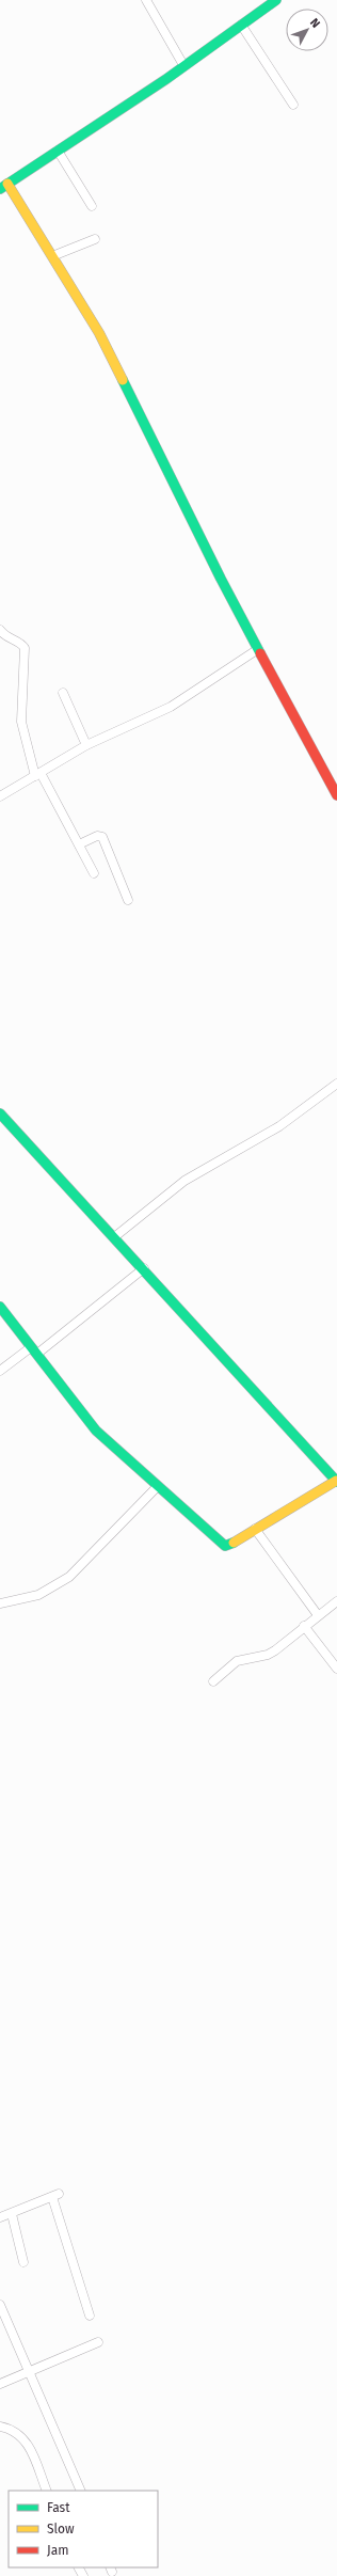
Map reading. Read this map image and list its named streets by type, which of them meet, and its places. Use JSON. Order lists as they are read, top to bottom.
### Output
{
  "legend": ["Fast", "Slow", "Jam"],
  "north": "top right"
}
